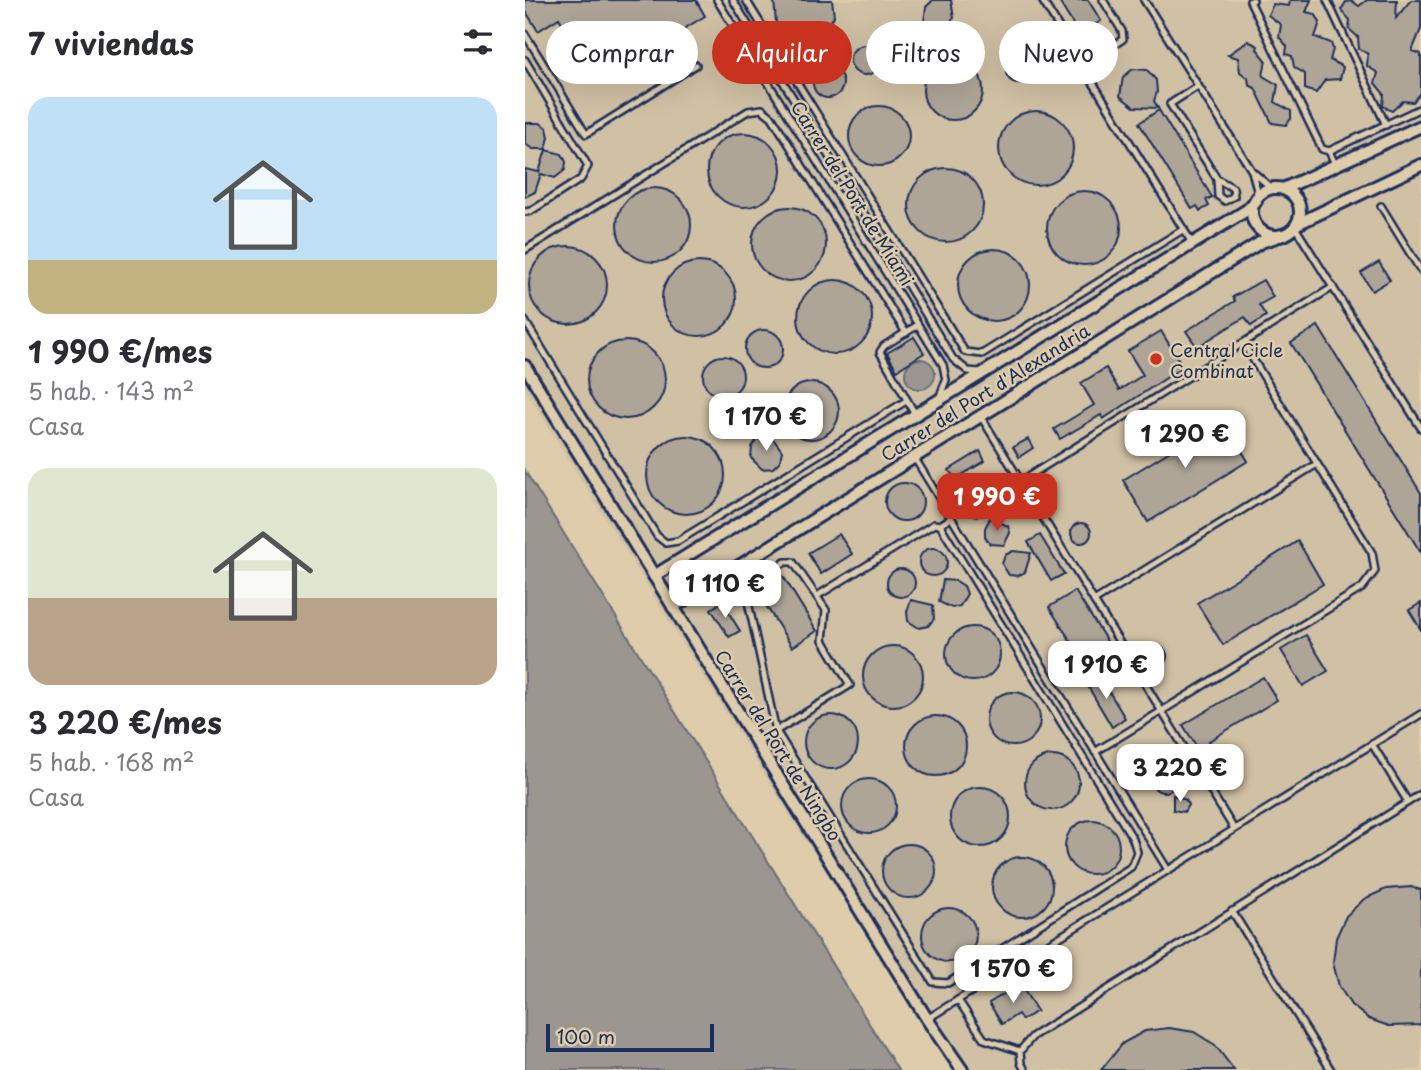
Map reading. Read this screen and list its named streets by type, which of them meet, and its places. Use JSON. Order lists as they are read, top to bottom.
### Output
{
  "streets": {
    "street": ["Carrer del Port d'Alexandria", "Carrer del Port de Ningbo"],
    "lane": ["Carrer del Port de Miami"]
  },
  "crossings": [
    ["Carrer del Port de Miami", "Carrer del Port d'Alexandria"],
    ["Carrer del Port d'Alexandria", "Carrer del Port de Ningbo"]
  ],
  "places": ["Central Cicle Combinat"],
  "scale_bar": "100 m",
  "page": {
    "heading": "7 viviendas",
    "chip": [
      "Comprar",
      "Alquilar",
      "Filtros",
      "Nuevo"
    ],
    "list": [
      {
        "name": "1 990 €/mes",
        "note": "5 hab. · 143 m² · Casa"
      },
      {
        "name": "3 220 €/mes",
        "note": "5 hab. · 168 m² · Casa"
      }
    ],
    "price": [
      "1 170 €",
      "1 290 €",
      "1 990 €",
      "1 110 €",
      "1 910 €",
      "3 220 €",
      "1 570 €"
    ],
    "scale": "100 m"
  }
}
